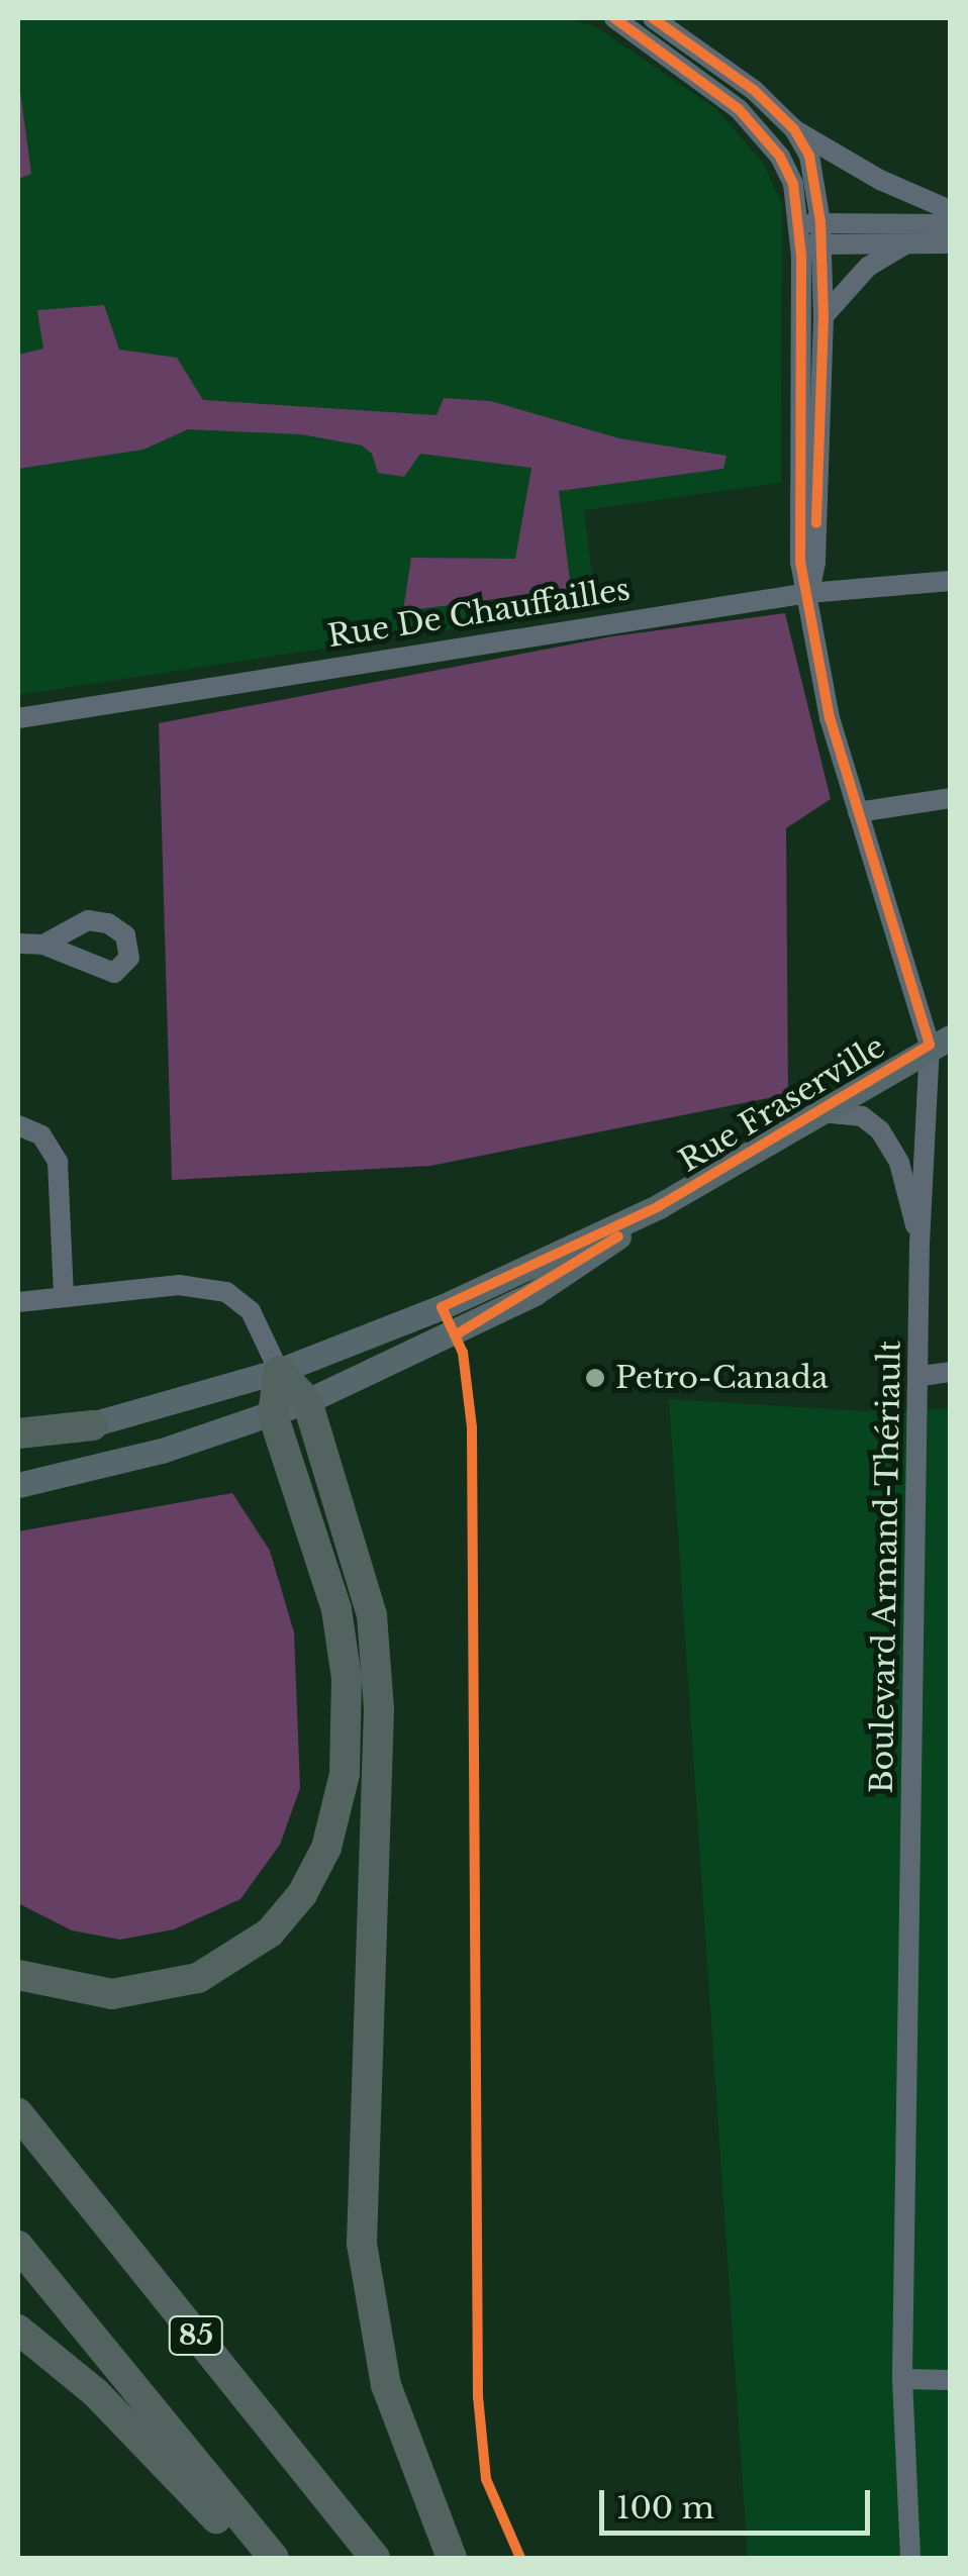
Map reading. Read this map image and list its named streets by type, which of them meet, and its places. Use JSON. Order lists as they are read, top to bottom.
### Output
{
  "streets": {
    "highway": ["85"],
    "main road": ["Rue Fraserville"],
    "street": ["Rue De Chauffailles", "Boulevard Armand-Thériault"]
  },
  "crossings": [
    ["Rue De Chauffailles", "Boulevard Armand-Thériault"],
    ["Rue Fraserville", "Boulevard Armand-Thériault"]
  ],
  "places": ["Petro-Canada"],
  "scale_bar": "100 m"
}
